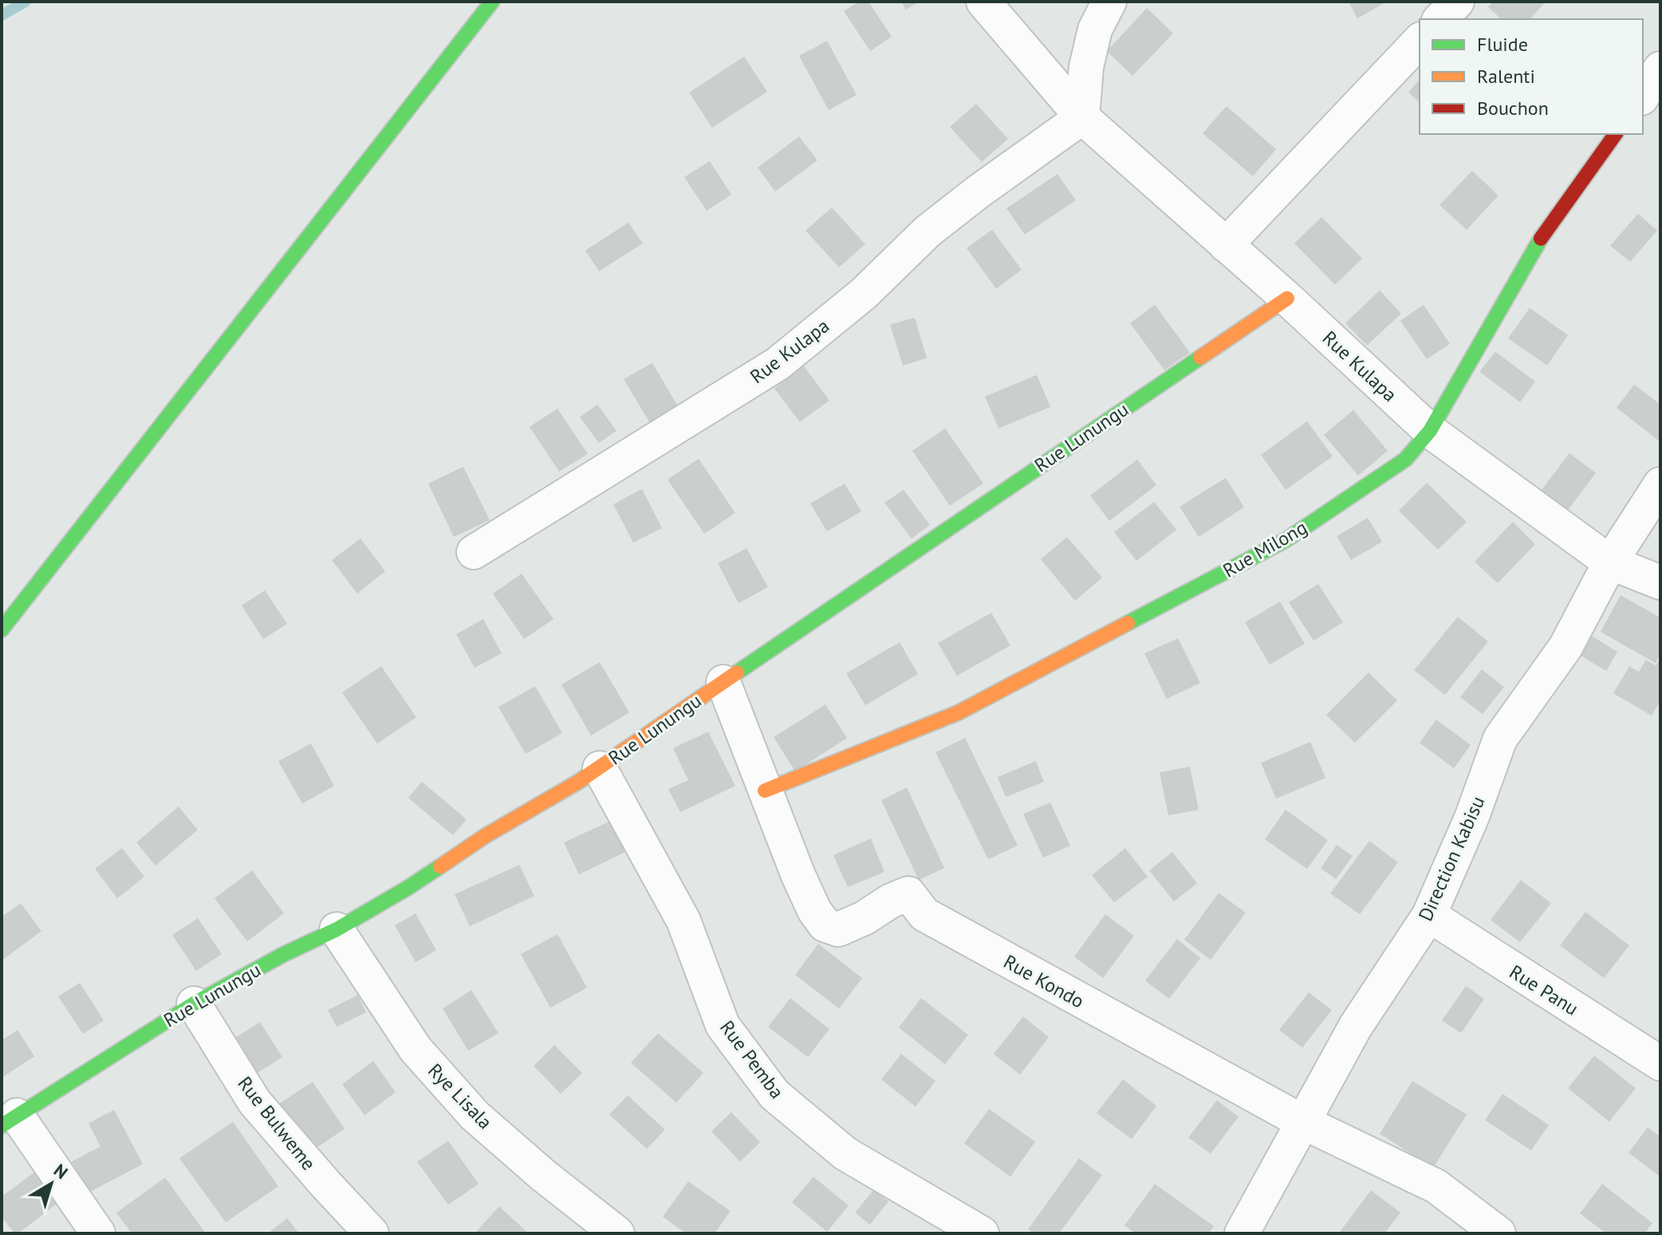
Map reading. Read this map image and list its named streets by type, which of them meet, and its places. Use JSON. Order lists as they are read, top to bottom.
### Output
{
  "streets": {
    "main road": ["Rue Lunungu", "Rue Milong"],
    "street": [
      "Rue Kulapa",
      "Direction Kabisu",
      "Rue Kondo",
      "Rue Panu",
      "Rue Pemba",
      "Rye Lisala",
      "Rue Bulweme"
    ]
  },
  "crossings": [
    ["Rue Kulapa", "Rue Lunungu"],
    ["Rue Kulapa", "Rue Milong"],
    ["Rue Kulapa", "Direction Kabisu"],
    ["Rue Lunungu", "Rue Kondo"],
    ["Rue Lunungu", "Rue Pemba"],
    ["Rue Lunungu", "Rye Lisala"],
    ["Rue Lunungu", "Rue Bulweme"],
    ["Rue Milong", "Rue Kondo"],
    ["Direction Kabisu", "Rue Kondo"],
    ["Direction Kabisu", "Rue Panu"]
  ],
  "legend": ["Fluide", "Ralenti", "Bouchon"],
  "north": "top right"
}
